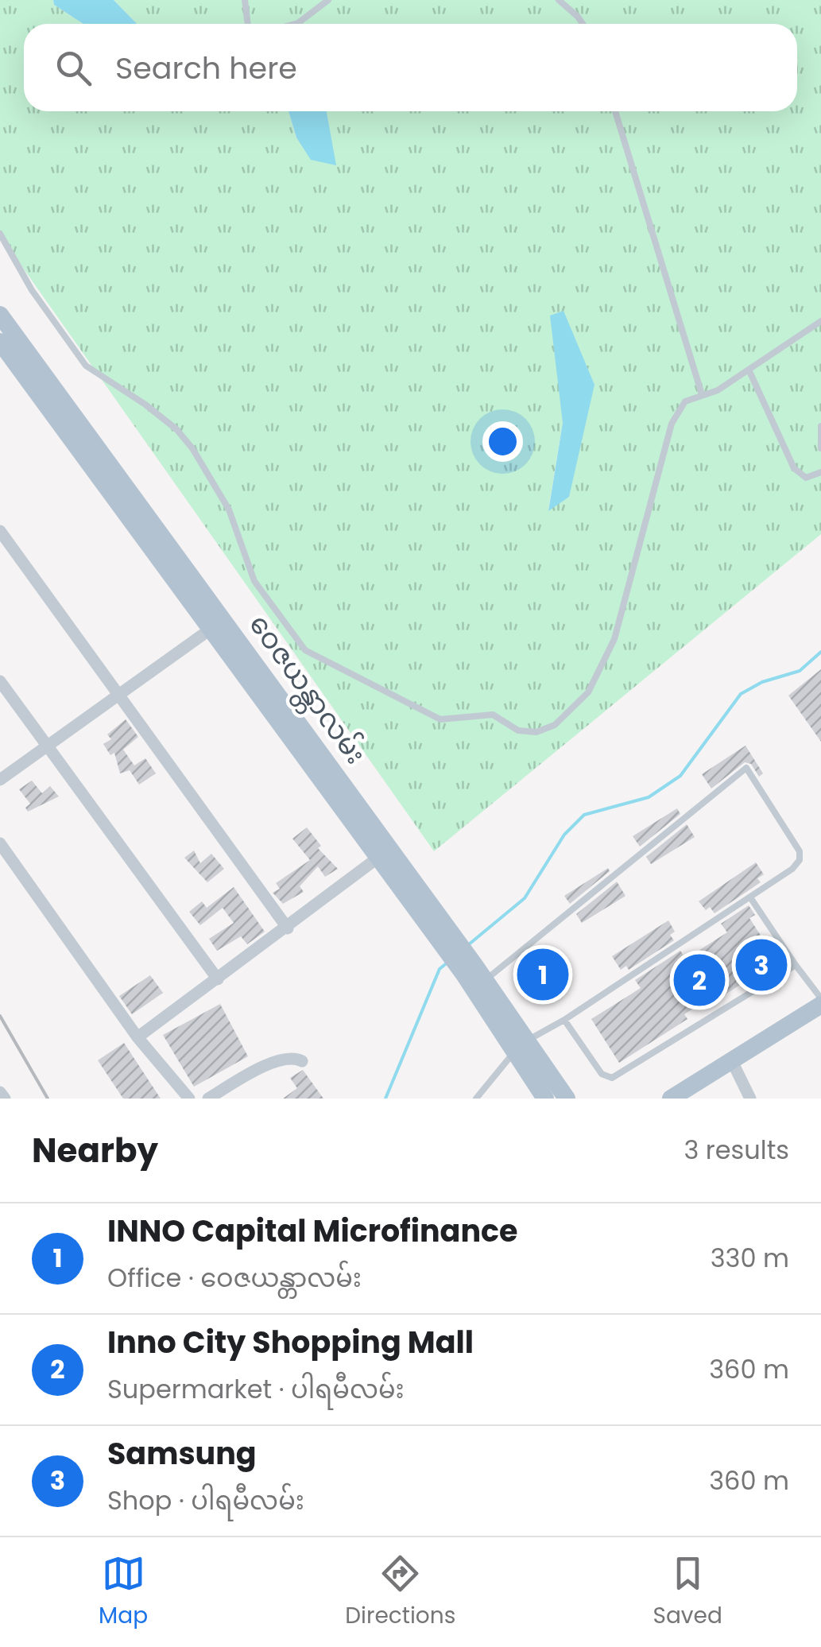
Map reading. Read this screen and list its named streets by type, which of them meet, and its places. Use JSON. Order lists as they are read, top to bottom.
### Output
{
  "streets": {
    "main road": ["ဝေဇယန္တာလမ်း"]
  },
  "page": {
    "search": "Search here",
    "pins": ["3", "1", "2"],
    "heading": ["Nearby", "3 results"],
    "list": [
      {
        "mark": "1",
        "name": "INNO Capital Microfinance",
        "note": "Office · ဝေဇယန္တာလမ်း",
        "value": "330 m"
      },
      {
        "mark": "2",
        "name": "Inno City Shopping Mall",
        "note": "Supermarket · ပါရမီလမ်း",
        "value": "360 m"
      },
      {
        "mark": "3",
        "name": "Samsung",
        "note": "Shop · ပါရမီလမ်း",
        "value": "360 m"
      }
    ],
    "nav": ["Map", "Directions", "Saved"]
  }
}
